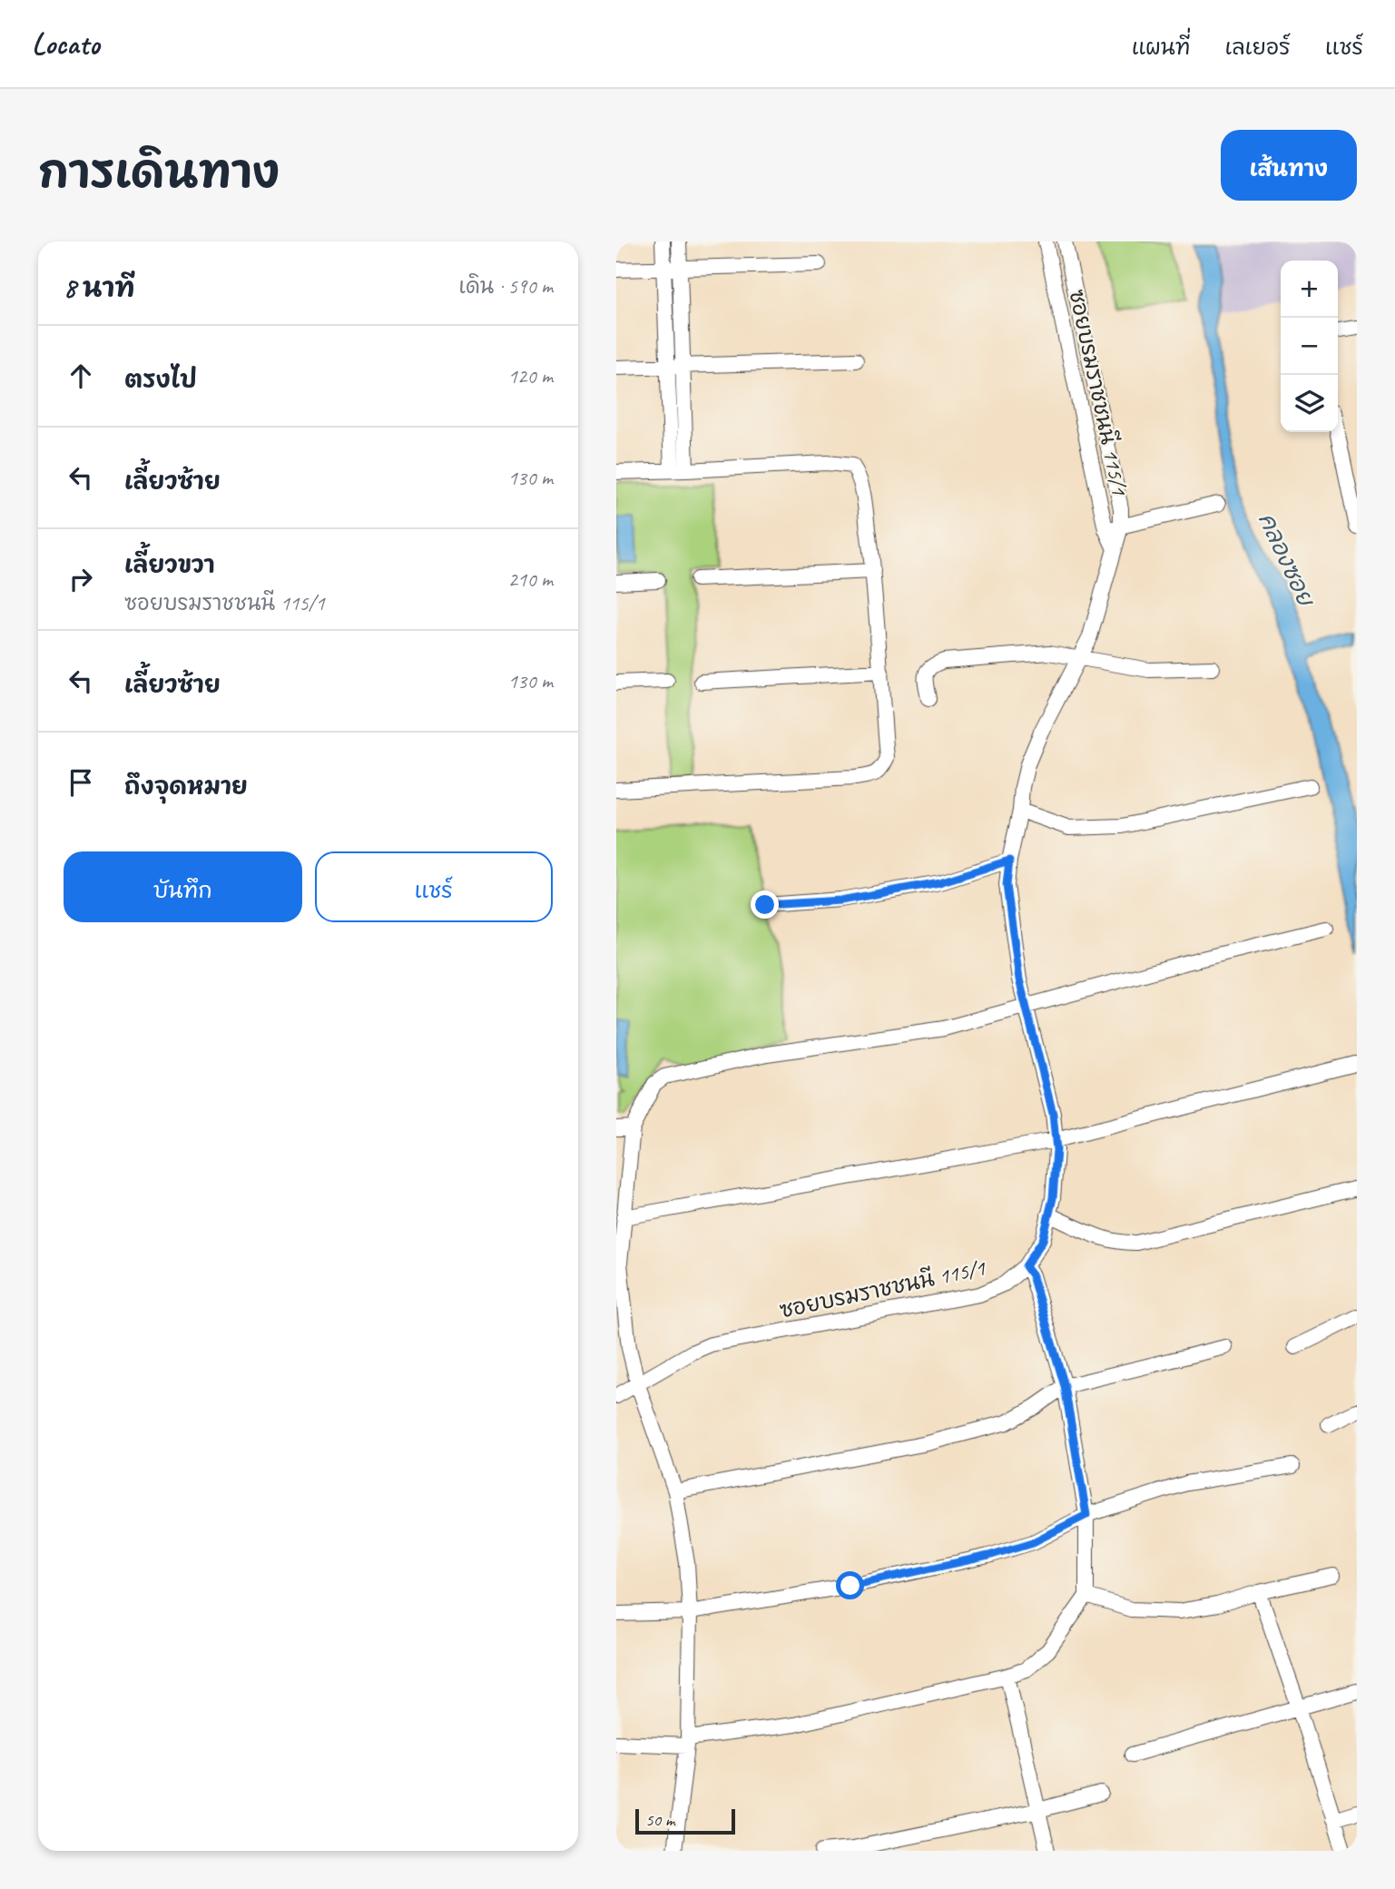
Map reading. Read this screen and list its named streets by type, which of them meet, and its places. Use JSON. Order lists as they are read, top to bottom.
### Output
{
  "streets": {
    "street": ["ซอยบรมราชชนนี 115/1"]
  },
  "water": ["คลองซอย"],
  "scale_bar": "50 m",
  "page": {
    "header": "Locato",
    "nav": ["แผนที่", "เลเยอร์", "แชร์"],
    "title": "การเดินทาง",
    "buttons": [
      "เส้นทาง",
      ["บันทึก", "แชร์"]
    ],
    "heading": ["8 นาที", "เดิน · 590 m"],
    "map_buttons": ["+", "−"],
    "list": [
      ["ตรงไป", "120 m"],
      ["เลี้ยวซ้าย", "130 m"],
      ["เลี้ยวขวา", "ซอยบรมราชชนนี 115/1", "210 m"],
      ["เลี้ยวซ้าย", "130 m"],
      "ถึงจุดหมาย"
    ],
    "scale": "50 m"
  }
}
